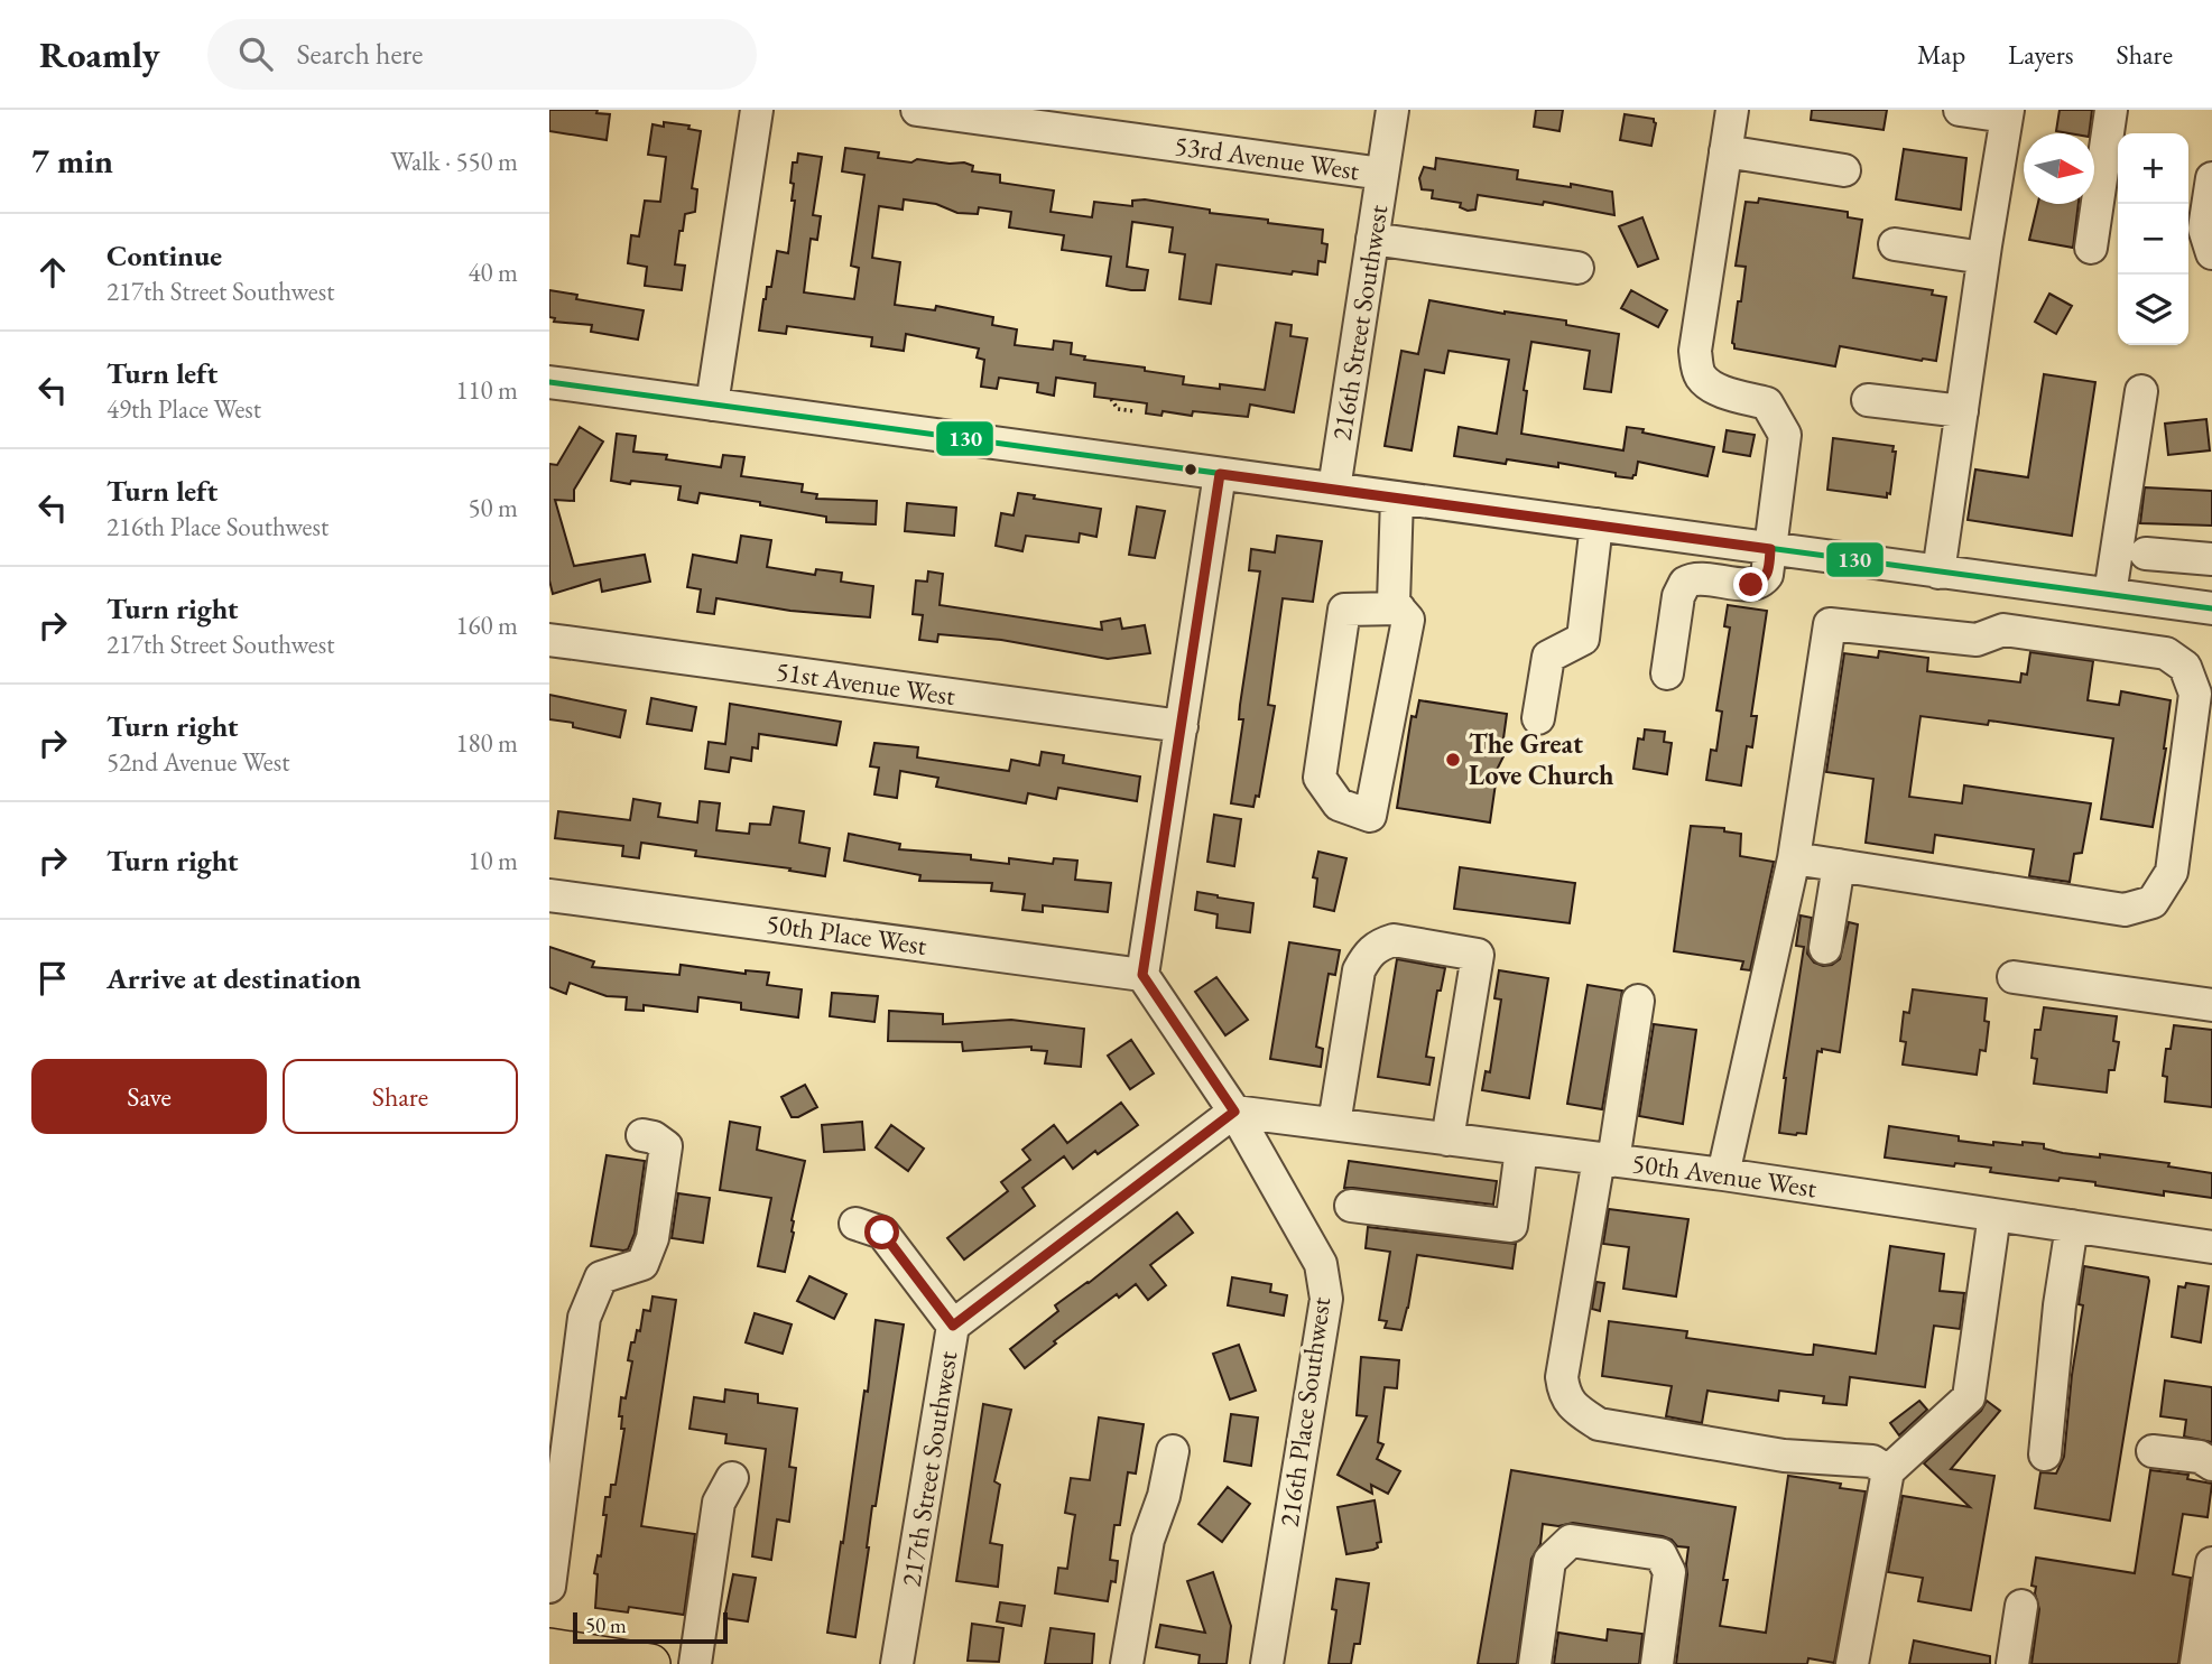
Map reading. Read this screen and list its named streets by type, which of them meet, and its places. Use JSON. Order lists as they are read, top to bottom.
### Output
{
  "streets": {
    "street": [
      "53rd Avenue West",
      "216th Street Southwest",
      "51st Avenue West",
      "50th Place West",
      "50th Avenue West",
      "216th Place Southwest",
      "217th Street Southwest"
    ]
  },
  "crossings": [
    ["53rd Avenue West", "216th Street Southwest"],
    ["50th Place West", "216th Place Southwest"],
    ["50th Avenue West", "216th Place Southwest"]
  ],
  "places": ["The Great Love Church"],
  "lines": ["transit line 130"],
  "scale_bar": "50 m",
  "north": "right",
  "page": {
    "header": "Roamly",
    "search": "Search here",
    "nav": ["Map", "Layers", "Share"],
    "heading": ["7 min", "Walk · 550 m"],
    "map_buttons": ["+", "−"],
    "list": [
      ["Continue", "217th Street Southwest", "40 m"],
      ["Turn left", "49th Place West", "110 m"],
      ["Turn left", "216th Place Southwest", "50 m"],
      ["Turn right", "217th Street Southwest", "160 m"],
      ["Turn right", "52nd Avenue West", "180 m"],
      ["Turn right", "10 m"],
      "Arrive at destination"
    ],
    "buttons": ["Save", "Share"],
    "scale": "50 m"
  }
}
